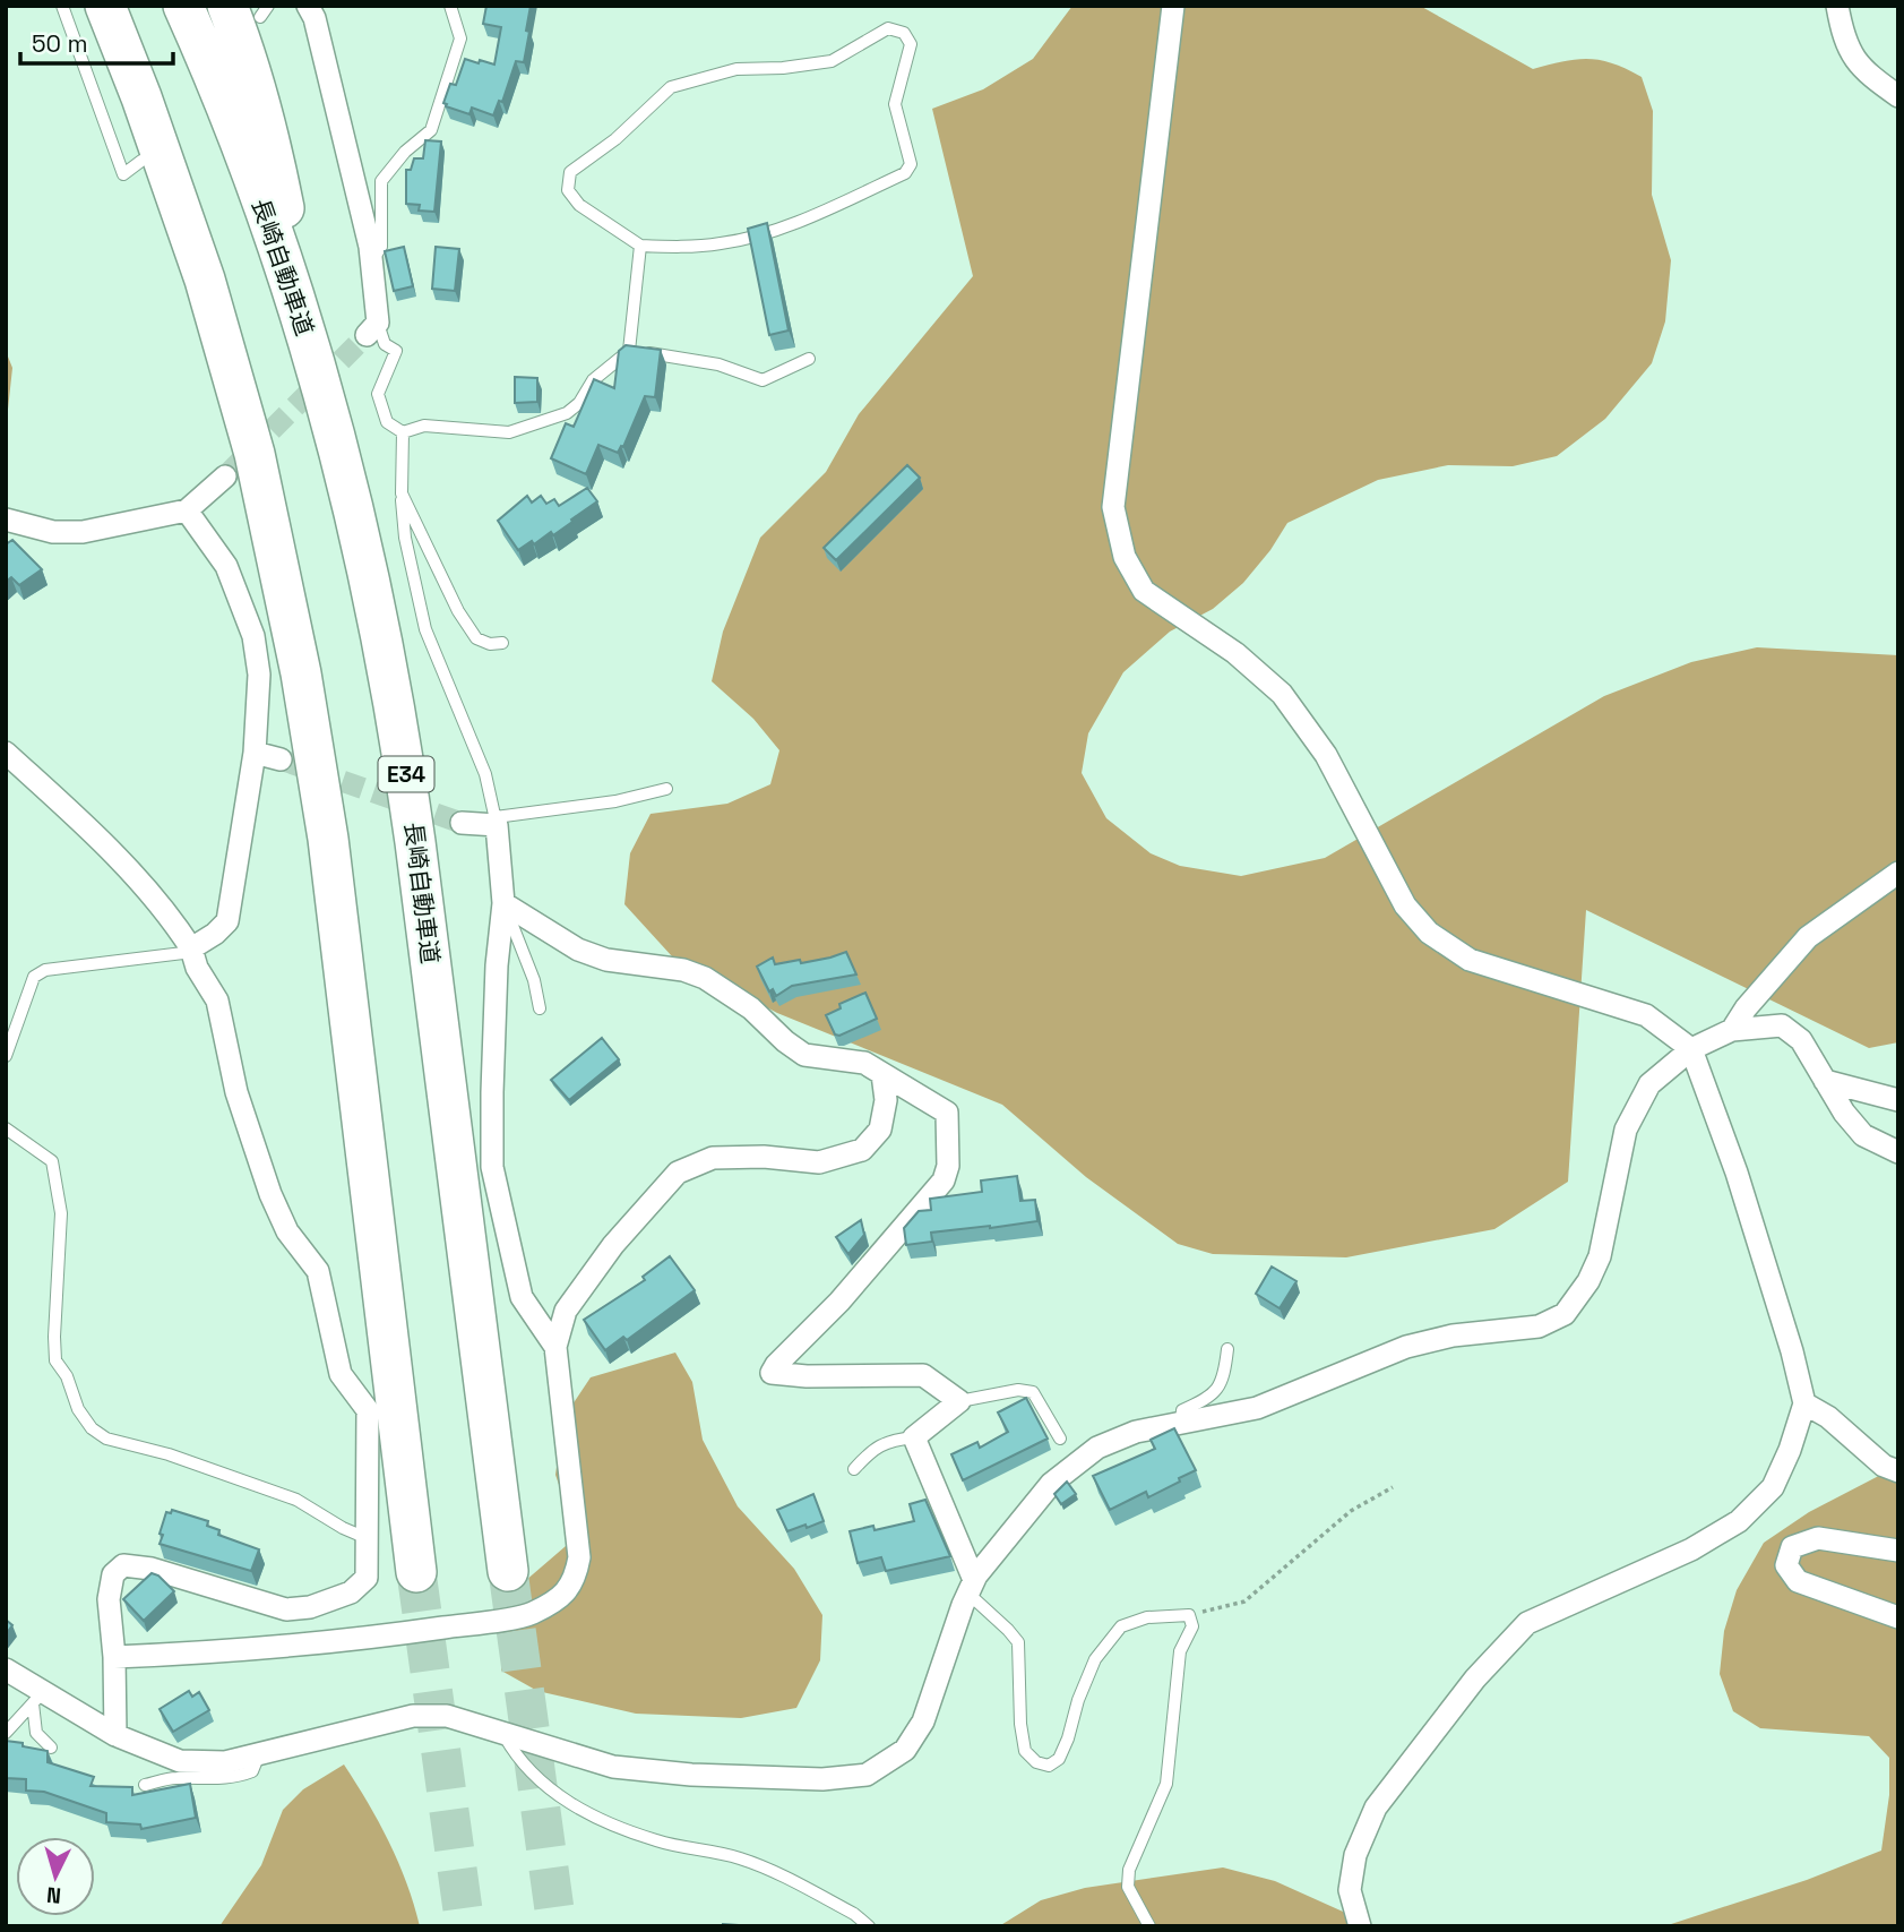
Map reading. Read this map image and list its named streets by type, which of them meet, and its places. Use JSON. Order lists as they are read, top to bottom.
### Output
{
  "streets": {
    "highway": ["長崎自動車道", "E34"]
  },
  "scale_bar": "50 m",
  "north": "bottom"
}
